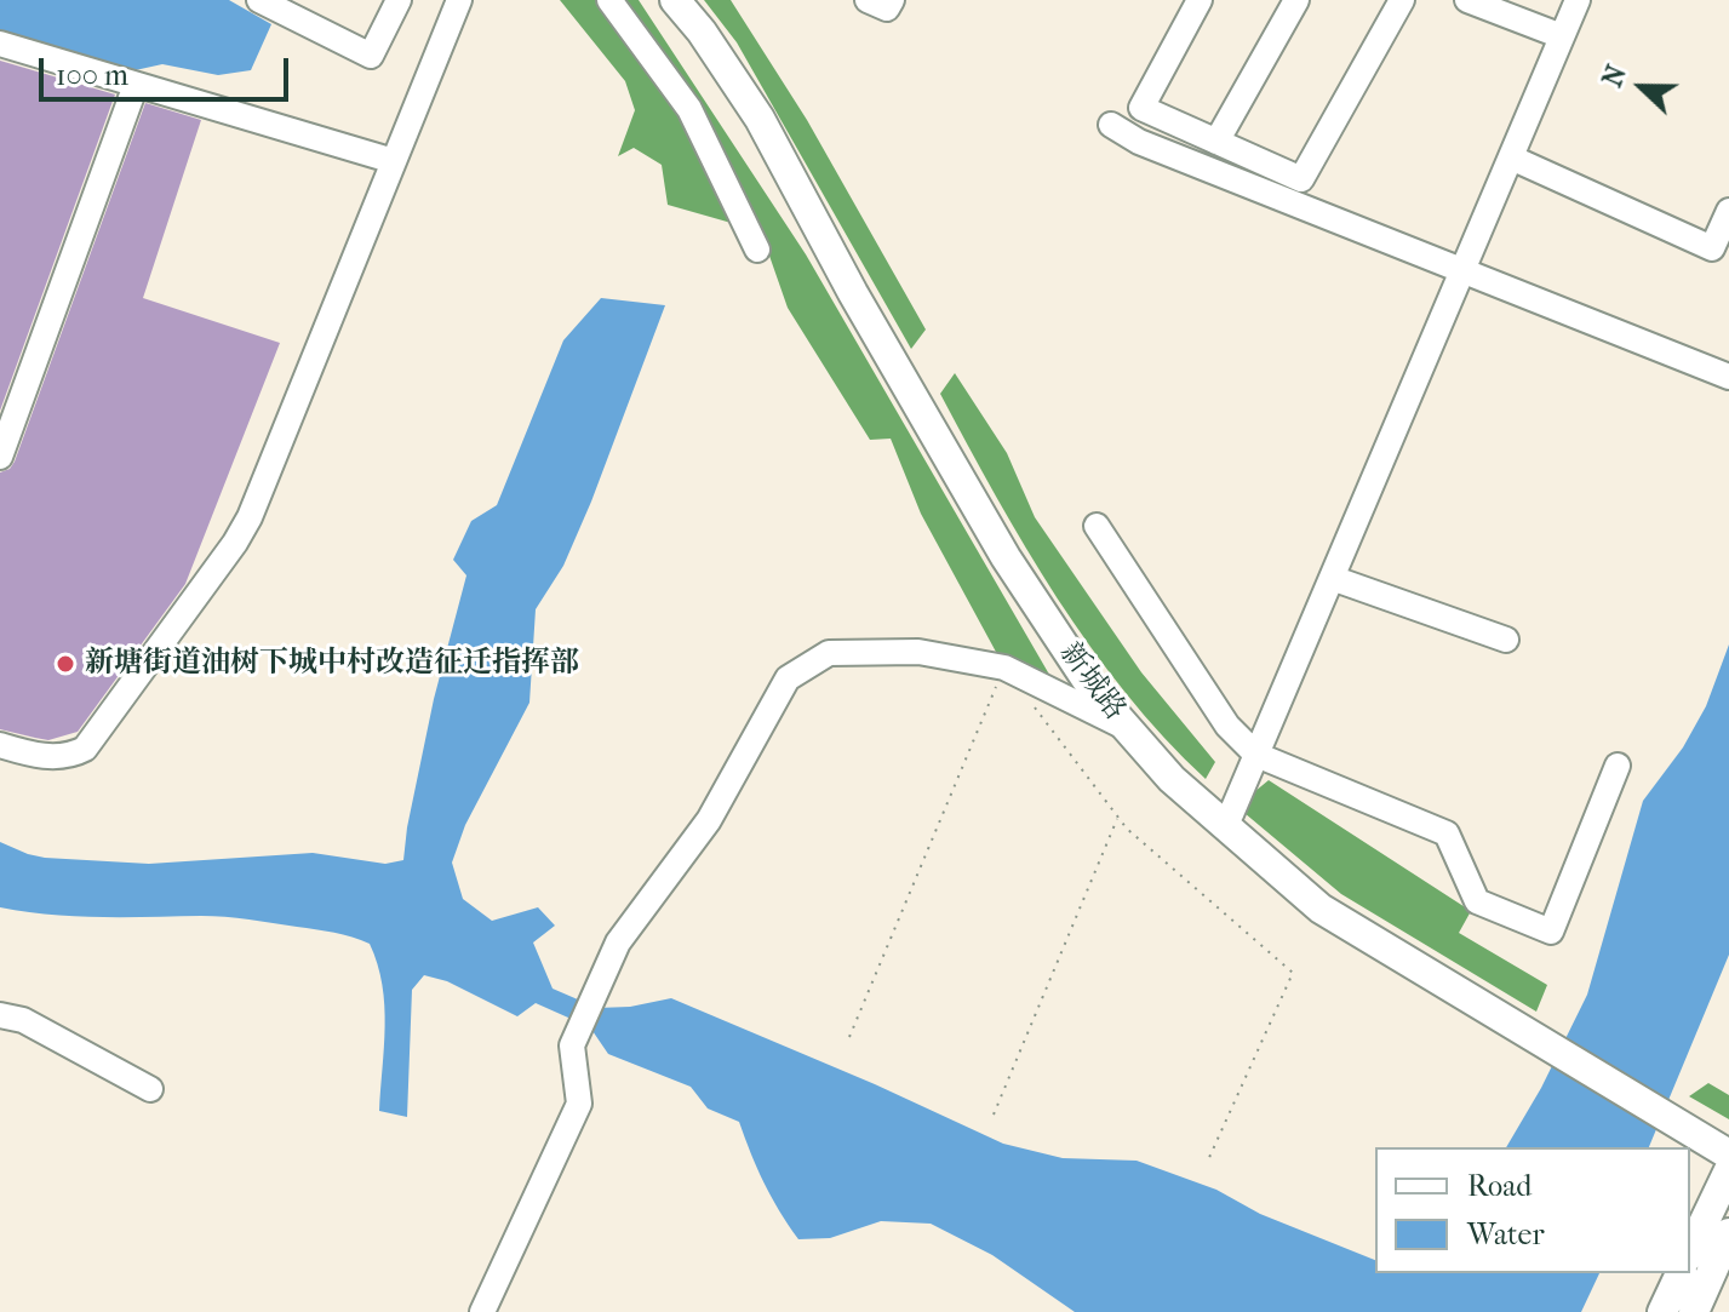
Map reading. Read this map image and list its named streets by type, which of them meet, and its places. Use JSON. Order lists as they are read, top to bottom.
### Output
{
  "streets": {
    "main road": ["新城路"]
  },
  "places": ["新塘街道油树下城中村改造征迁指挥部"],
  "legend": ["Road", "Water"],
  "scale_bar": "100 m",
  "north": "left"
}
